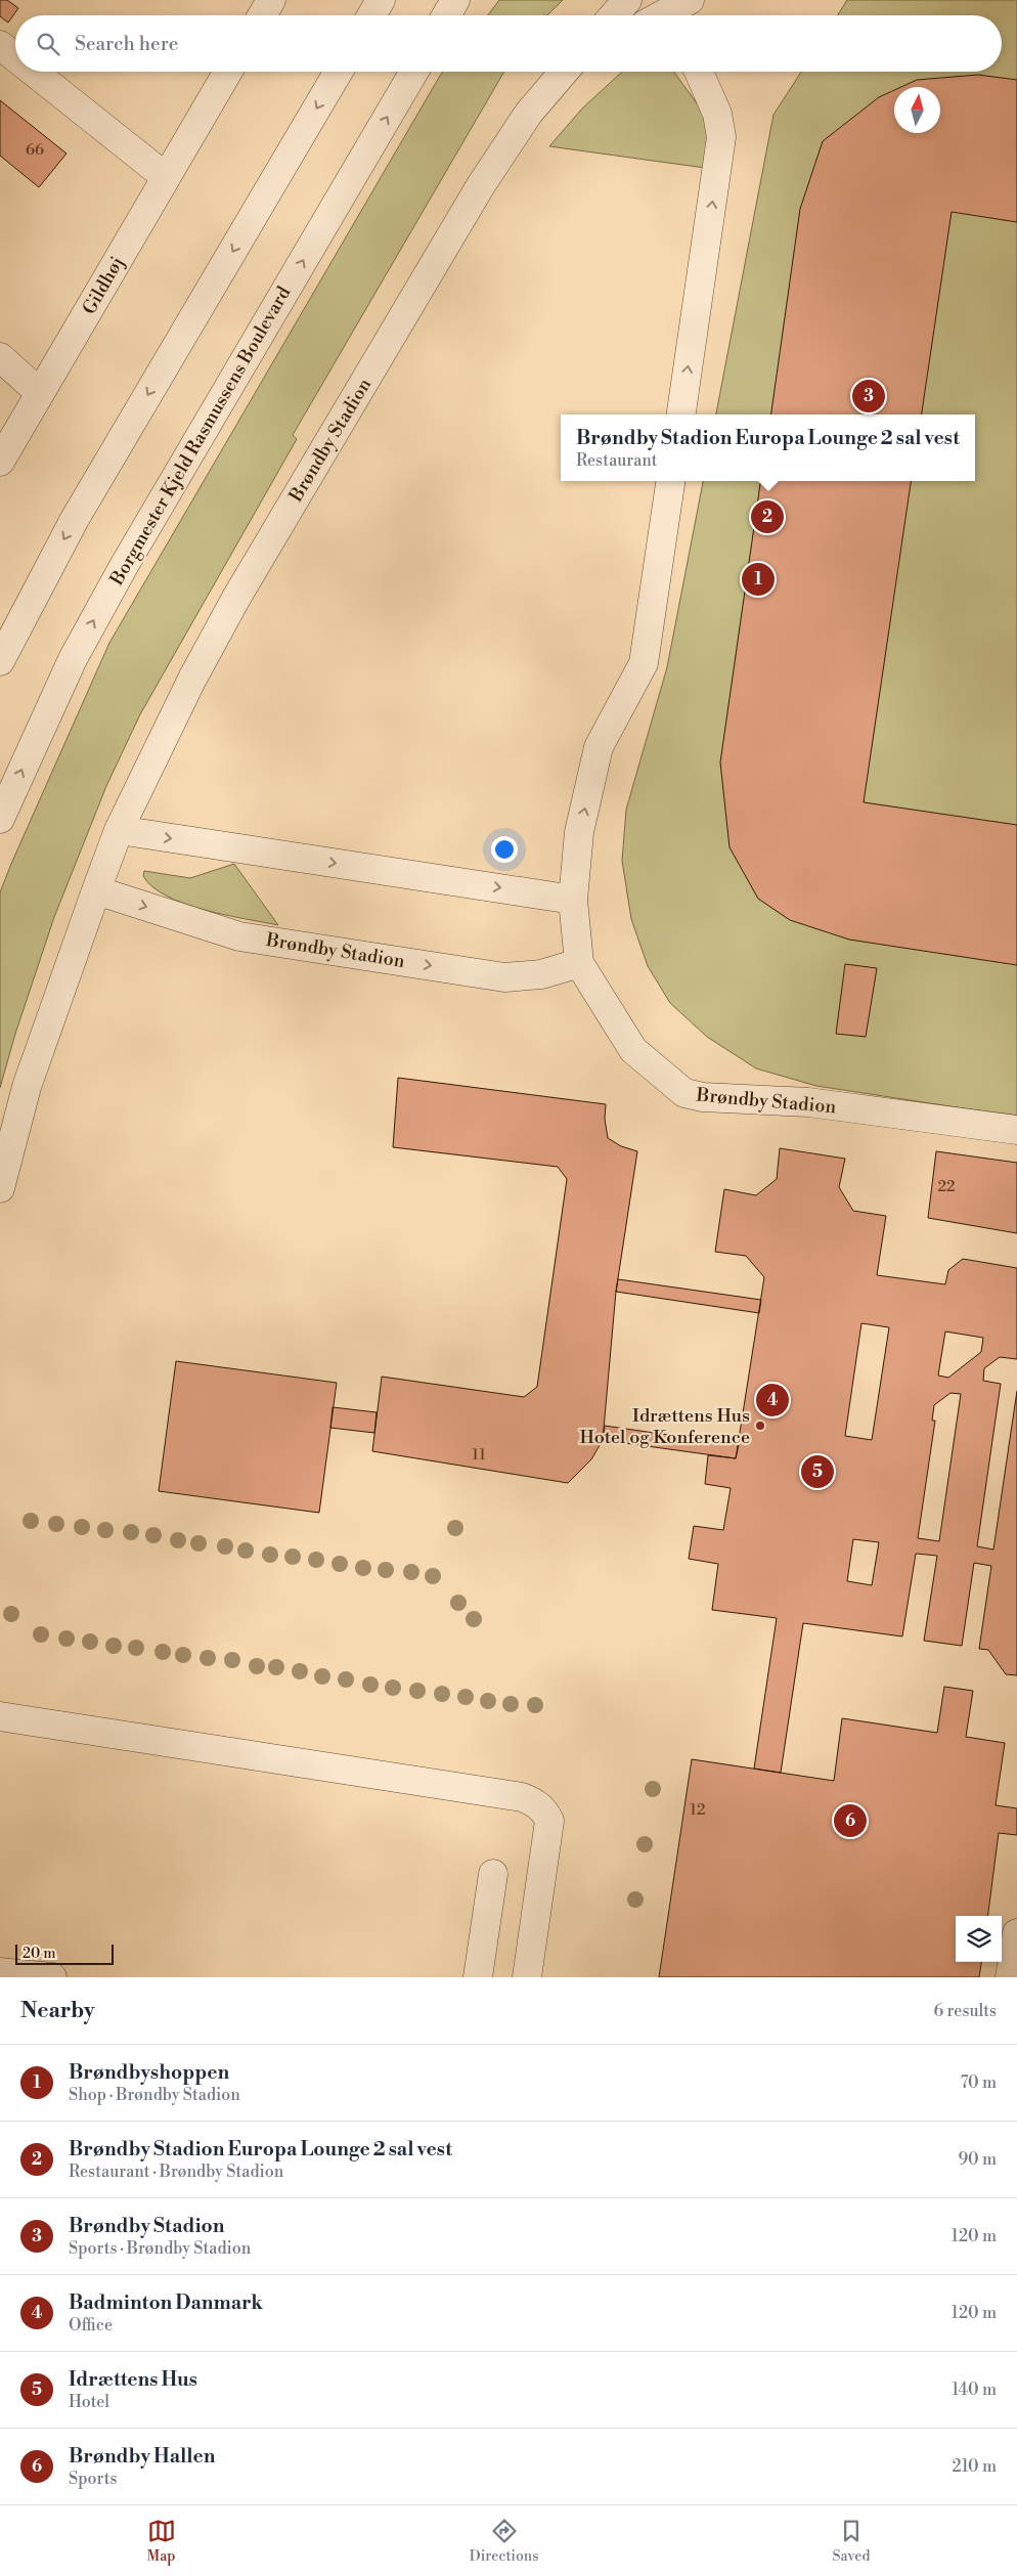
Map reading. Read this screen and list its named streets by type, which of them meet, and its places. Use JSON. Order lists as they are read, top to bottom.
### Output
{
  "streets": {
    "street": ["Gildhøj", "Borgmester Kjeld Rasmussens Boulevard", "Brøndby Stadion"]
  },
  "places": ["Idrættens Hus Hotel og Konference"],
  "house_numbers": [
    "66",
    "22",
    "11",
    "12"
  ],
  "scale_bar": "20 m",
  "north": "top",
  "page": {
    "search": "Search here",
    "pins": [
      "3",
      "2",
      "1",
      "4",
      "5",
      "6"
    ],
    "popup": ["Brøndby Stadion Europa Lounge 2 sal vest", "Restaurant"],
    "scale": "20 m",
    "heading": ["Nearby", "6 results"],
    "list": [
      {
        "mark": "1",
        "name": "Brøndbyshoppen",
        "note": "Shop · Brøndby Stadion",
        "value": "70 m"
      },
      {
        "mark": "2",
        "name": "Brøndby Stadion Europa Lounge 2 sal vest",
        "note": "Restaurant · Brøndby Stadion",
        "value": "90 m"
      },
      {
        "mark": "3",
        "name": "Brøndby Stadion",
        "note": "Sports · Brøndby Stadion",
        "value": "120 m"
      },
      {
        "mark": "4",
        "name": "Badminton Danmark",
        "note": "Office",
        "value": "120 m"
      },
      {
        "mark": "5",
        "name": "Idrættens Hus",
        "note": "Hotel",
        "value": "140 m"
      },
      {
        "mark": "6",
        "name": "Brøndby Hallen",
        "note": "Sports",
        "value": "210 m"
      }
    ],
    "nav": ["Map", "Directions", "Saved"]
  }
}
